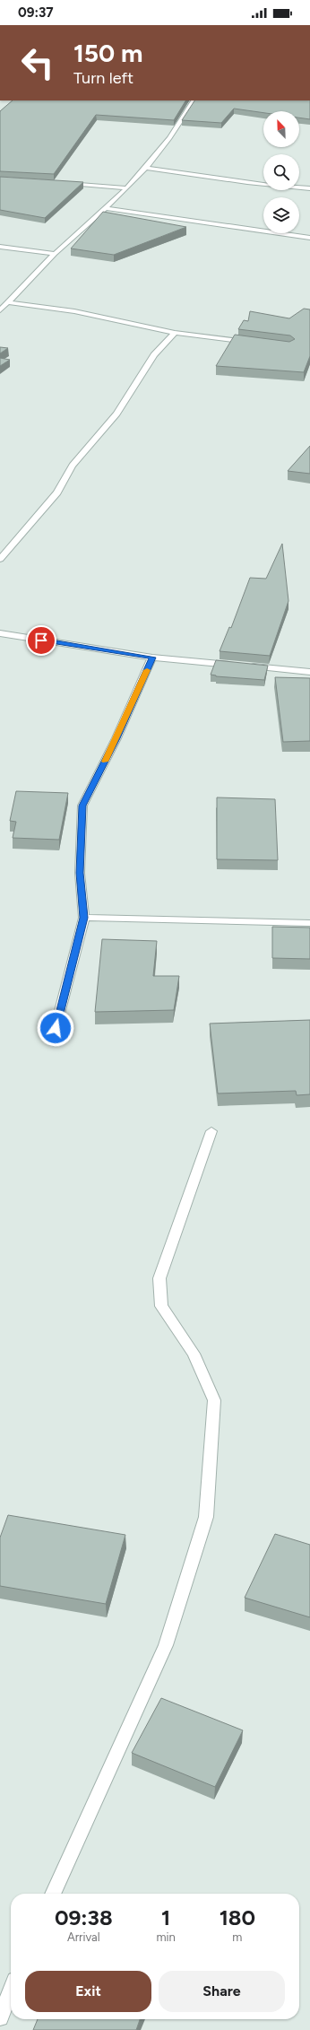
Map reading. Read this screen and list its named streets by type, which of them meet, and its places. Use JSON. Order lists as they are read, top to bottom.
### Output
{
  "north": "top left",
  "page": {
    "status": "09:37",
    "turn": ["150 m", "Turn left"],
    "eta": [
      "09:38",
      "Arrival",
      "1",
      "min",
      "180",
      "m"
    ],
    "buttons": ["Exit", "Share"]
  }
}
